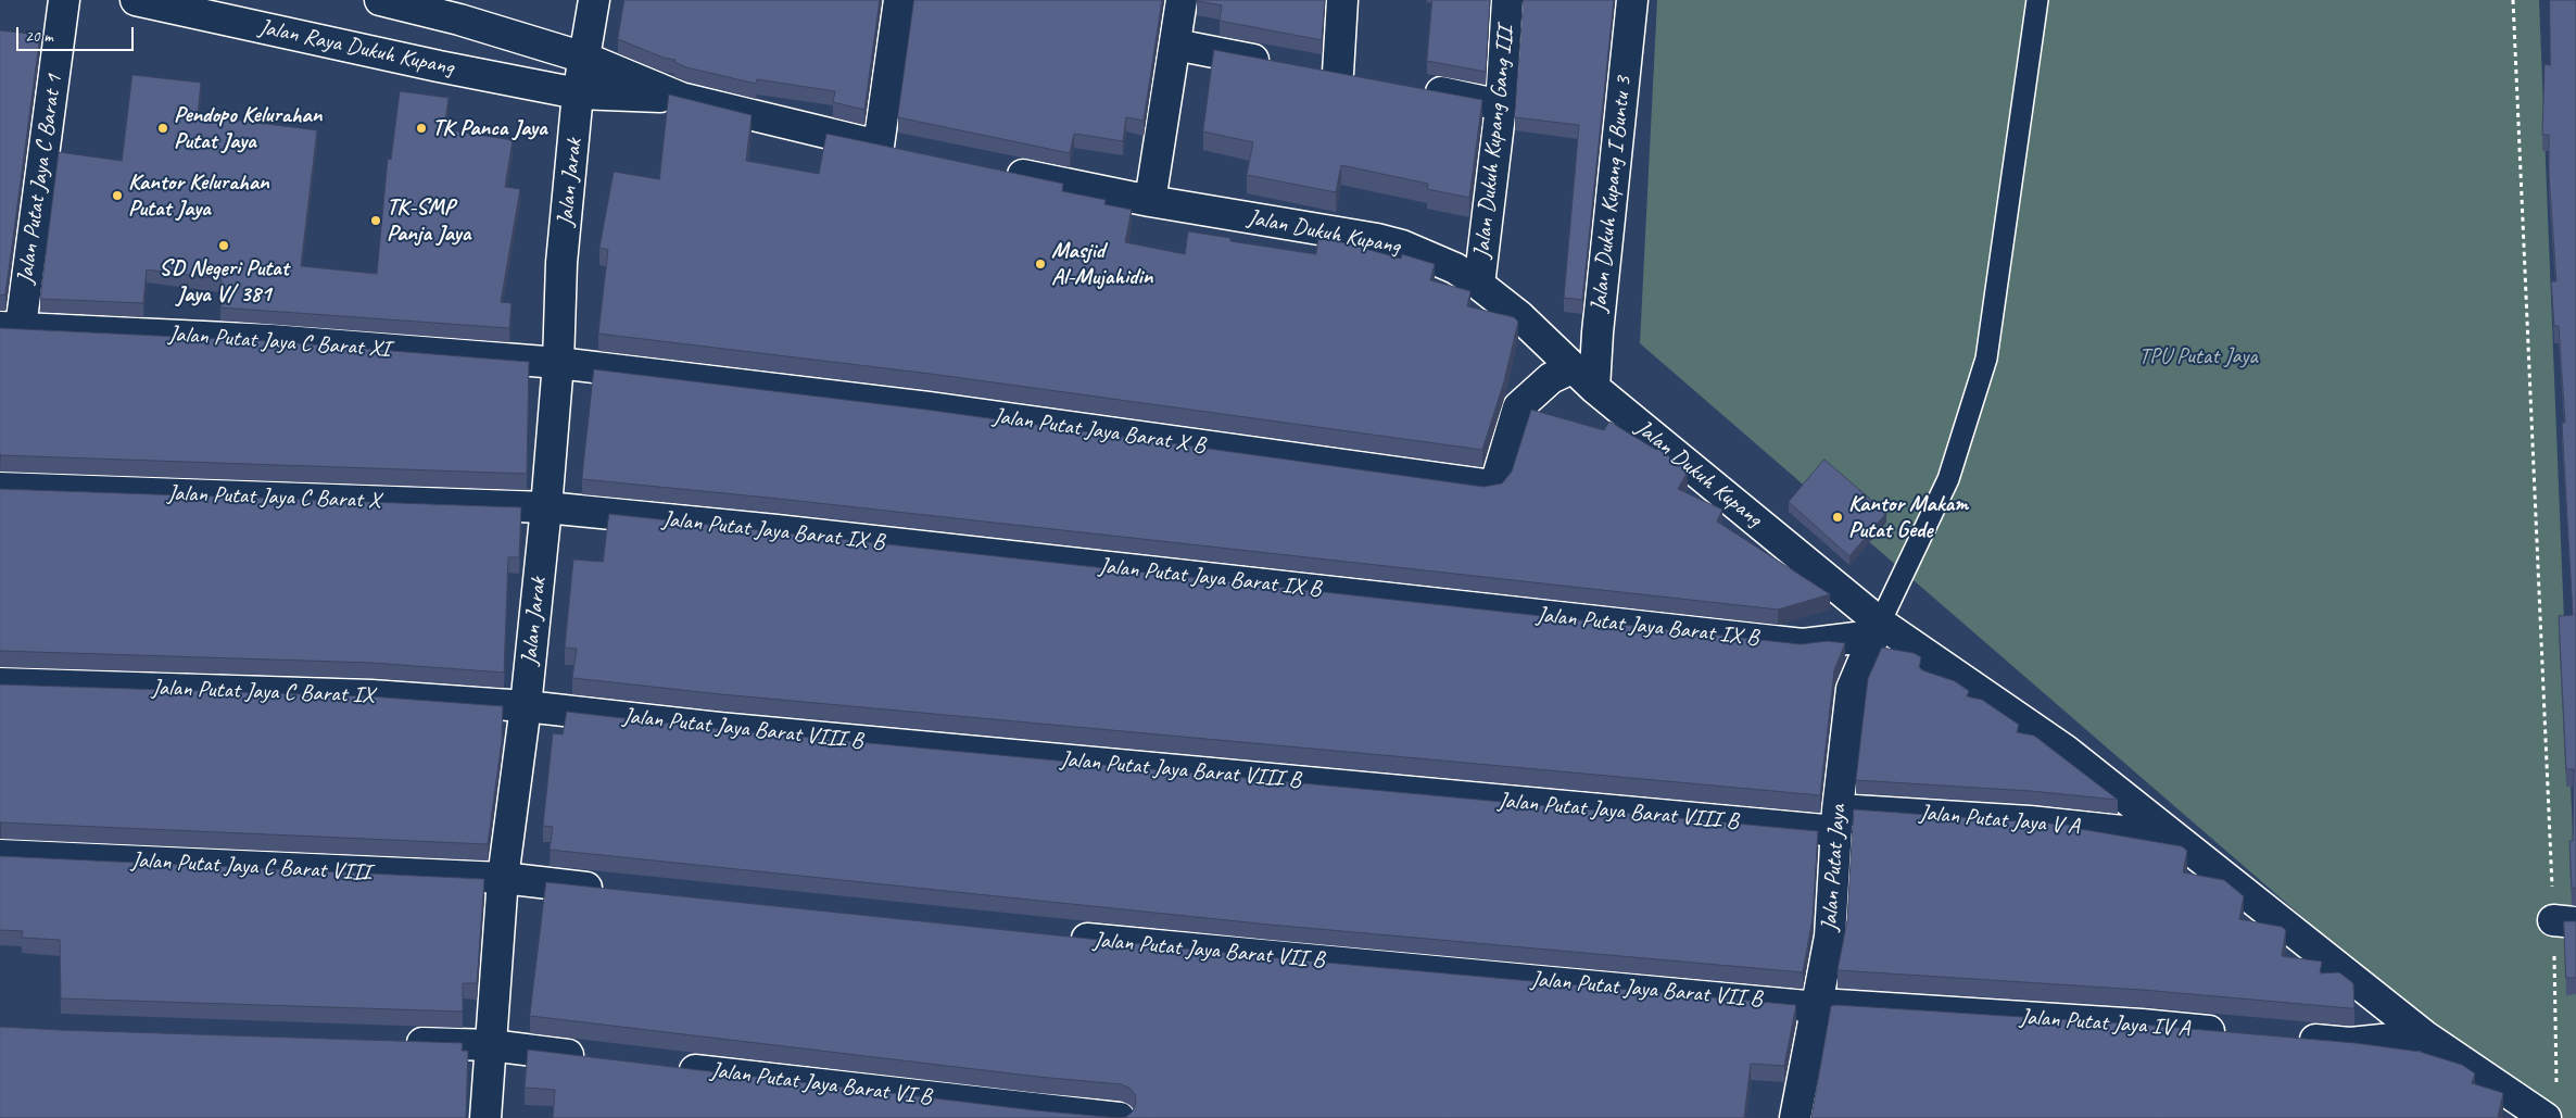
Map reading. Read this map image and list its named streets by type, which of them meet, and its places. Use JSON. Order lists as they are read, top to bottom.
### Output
{
  "streets": {
    "street": [
      "Jalan Raya Dukuh Kupang",
      "Jalan Dukuh Kupang Gang III",
      "Jalan Putat Jaya C Barat 1",
      "Jalan Jarak",
      "Jalan Dukuh Kupang I Buntu 3",
      "Jalan Dukuh Kupang",
      "Jalan Putat Jaya C Barat XI",
      "Jalan Putat Jaya Barat X B",
      "Jalan Putat Jaya C Barat X",
      "Jalan Putat Jaya Barat IX B",
      "Jalan Putat Jaya C Barat IX",
      "Jalan Putat Jaya Barat VIII B",
      "Jalan Putat Jaya V A",
      "Jalan Putat Jaya C Barat VIII",
      "Jalan Putat Jaya",
      "Jalan Putat Jaya Barat VII B",
      "Jalan Putat Jaya IV A",
      "Jalan Putat Jaya Barat VI B"
    ]
  },
  "crossings": [
    ["Jalan Raya Dukuh Kupang", "Jalan Jarak"],
    ["Jalan Dukuh Kupang Gang III", "Jalan Dukuh Kupang"],
    ["Jalan Putat Jaya C Barat 1", "Jalan Putat Jaya C Barat XI"],
    ["Jalan Jarak", "Jalan Putat Jaya C Barat XI"],
    ["Jalan Jarak", "Jalan Putat Jaya Barat X B"],
    ["Jalan Jarak", "Jalan Putat Jaya C Barat X"],
    ["Jalan Jarak", "Jalan Putat Jaya Barat IX B"],
    ["Jalan Jarak", "Jalan Putat Jaya C Barat IX"],
    ["Jalan Jarak", "Jalan Putat Jaya Barat VIII B"],
    ["Jalan Jarak", "Jalan Putat Jaya C Barat VIII"],
    ["Jalan Dukuh Kupang I Buntu 3", "Jalan Dukuh Kupang"],
    ["Jalan Dukuh Kupang", "Jalan Putat Jaya Barat X B"],
    ["Jalan Dukuh Kupang", "Jalan Putat Jaya Barat IX B"],
    ["Jalan Dukuh Kupang", "Jalan Putat Jaya V A"],
    ["Jalan Dukuh Kupang", "Jalan Putat Jaya"],
    ["Jalan Putat Jaya C Barat XI", "Jalan Putat Jaya Barat X B"],
    ["Jalan Putat Jaya C Barat X", "Jalan Putat Jaya Barat IX B"],
    ["Jalan Putat Jaya Barat IX B", "Jalan Putat Jaya"],
    ["Jalan Putat Jaya C Barat IX", "Jalan Putat Jaya Barat VIII B"],
    ["Jalan Putat Jaya Barat VIII B", "Jalan Putat Jaya V A"],
    ["Jalan Putat Jaya Barat VIII B", "Jalan Putat Jaya"],
    ["Jalan Putat Jaya V A", "Jalan Putat Jaya"],
    ["Jalan Putat Jaya", "Jalan Putat Jaya Barat VII B"],
    ["Jalan Putat Jaya", "Jalan Putat Jaya IV A"],
    ["Jalan Putat Jaya Barat VII B", "Jalan Putat Jaya IV A"]
  ],
  "parks": ["TPU Putat Jaya"],
  "places": [
    "Pendopo Kelurahan Putat Jaya",
    "TK Panca Jaya",
    "Kantor Kelurahan Putat Jaya",
    "TK-SMP Panja Jaya",
    "SD Negeri Putat Jaya V/ 381",
    "Masjid Al-Mujahidin",
    "Kantor Makam Putat Gede"
  ],
  "scale_bar": "20 m"
}
